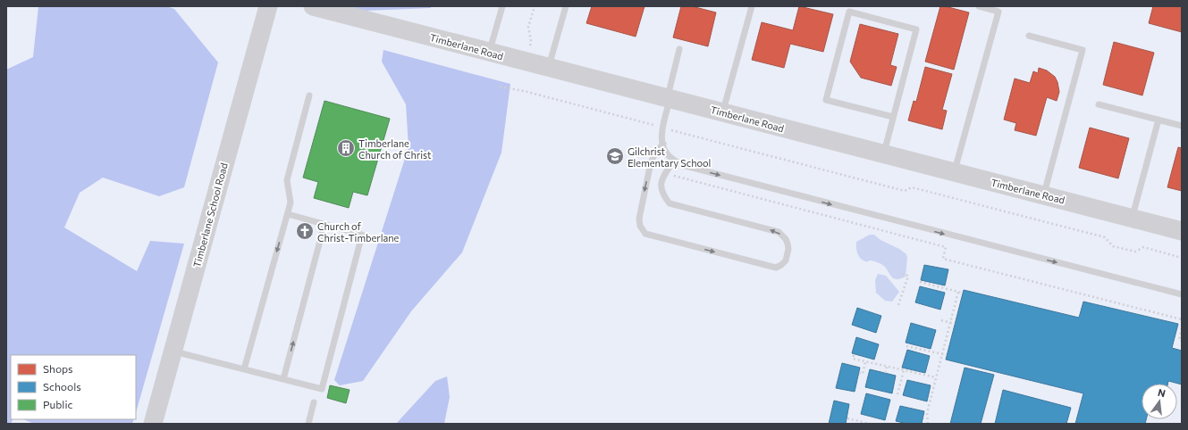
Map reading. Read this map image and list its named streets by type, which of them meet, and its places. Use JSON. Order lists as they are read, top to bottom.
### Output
{
  "streets": {
    "street": ["Timberlane Road", "Timberlane School Road"]
  },
  "places": {
    "building": ["Timberlane Church of Christ"],
    "school or university": ["Gilchrist Elementary School"],
    "church": ["Church of Christ-Timberlane"]
  },
  "legend": ["Shops", "Schools", "Public"],
  "north": "top"
}
